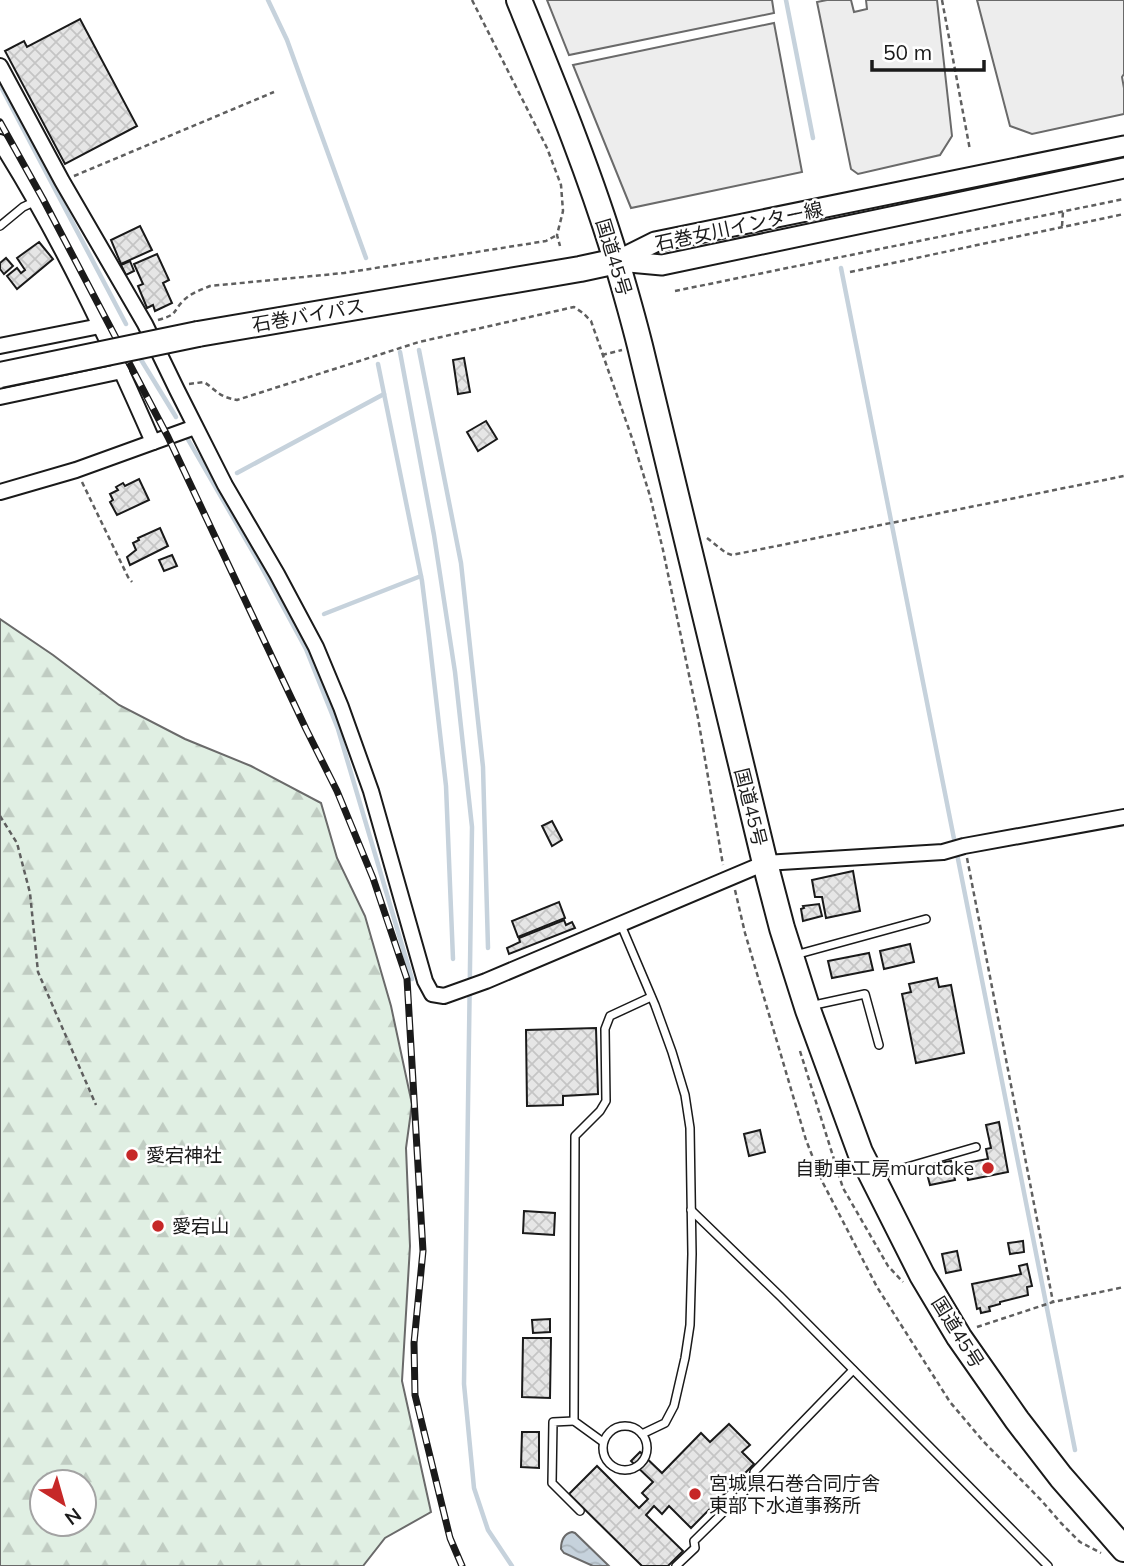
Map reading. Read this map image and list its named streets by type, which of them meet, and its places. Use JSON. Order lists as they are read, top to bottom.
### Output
{
  "streets": {
    "highway": ["国道45号", "石巻バイパス"],
    "main road": ["石巻女川インター線"]
  },
  "crossings": [
    ["石巻女川インター線", "国道45号"],
    ["石巻女川インター線", "石巻バイパス"],
    ["国道45号", "石巻バイパス"]
  ],
  "places": [
    "愛宕神社",
    "自動車工房muratake",
    "愛宕山",
    "宮城県石巻合同庁舎 東部下水道事務所"
  ],
  "scale_bar": "50 m",
  "north": "bottom right"
}
